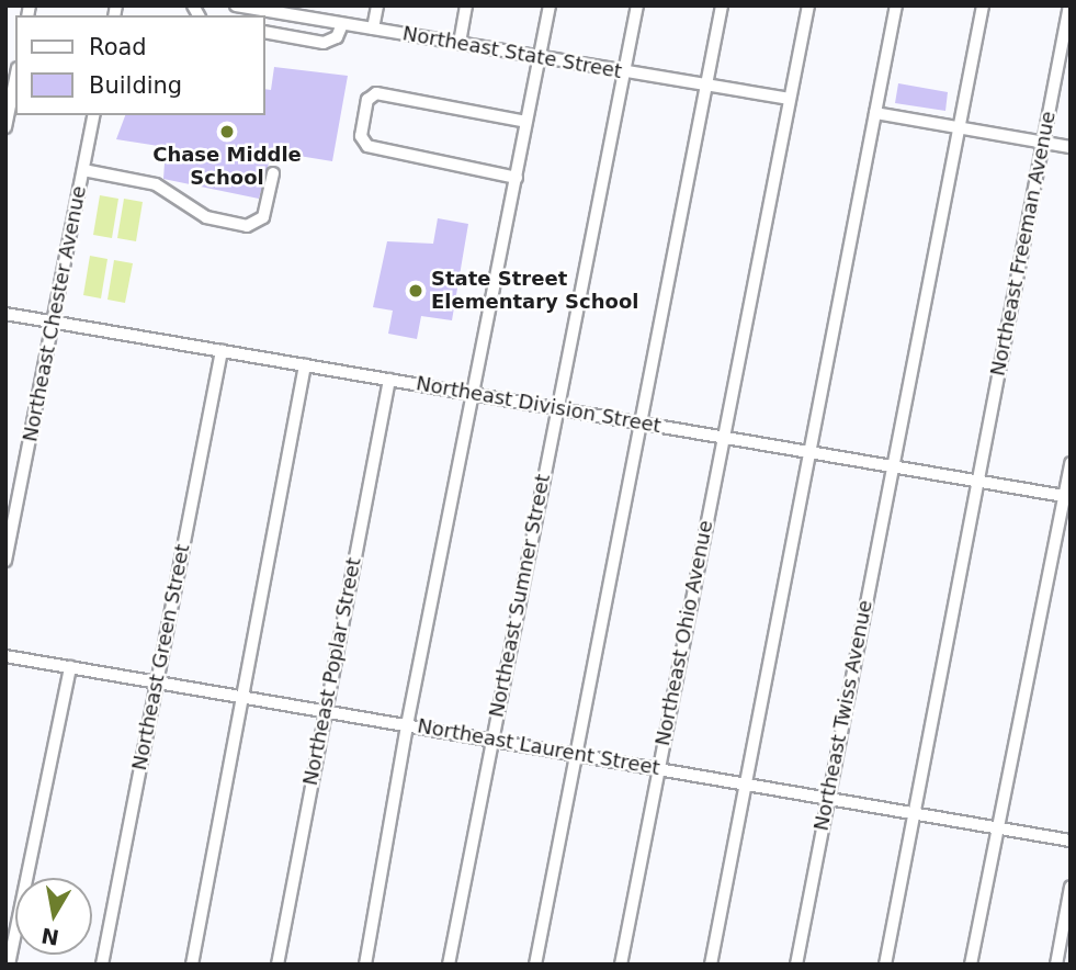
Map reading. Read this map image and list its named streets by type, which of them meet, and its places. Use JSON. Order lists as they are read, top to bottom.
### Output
{
  "streets": {
    "street": [
      "Northeast State Street",
      "Northeast Freeman Avenue",
      "Northeast Chester Avenue",
      "Northeast Division Street",
      "Northeast Sumner Street",
      "Northeast Ohio Avenue",
      "Northeast Green Street",
      "Northeast Poplar Street",
      "Northeast Twiss Avenue",
      "Northeast Laurent Street"
    ]
  },
  "crossings": [
    ["Northeast State Street", "Northeast Sumner Street"],
    ["Northeast State Street", "Northeast Ohio Avenue"],
    ["Northeast Freeman Avenue", "Northeast Division Street"],
    ["Northeast Freeman Avenue", "Northeast Laurent Street"],
    ["Northeast Chester Avenue", "Northeast Division Street"],
    ["Northeast Division Street", "Northeast Sumner Street"],
    ["Northeast Division Street", "Northeast Ohio Avenue"],
    ["Northeast Division Street", "Northeast Green Street"],
    ["Northeast Division Street", "Northeast Poplar Street"],
    ["Northeast Division Street", "Northeast Twiss Avenue"],
    ["Northeast Sumner Street", "Northeast Laurent Street"],
    ["Northeast Ohio Avenue", "Northeast Laurent Street"],
    ["Northeast Green Street", "Northeast Laurent Street"],
    ["Northeast Poplar Street", "Northeast Laurent Street"],
    ["Northeast Twiss Avenue", "Northeast Laurent Street"]
  ],
  "places": ["Chase Middle School", "State Street Elementary School"],
  "legend": ["Road", "Building"],
  "north": "bottom"
}
